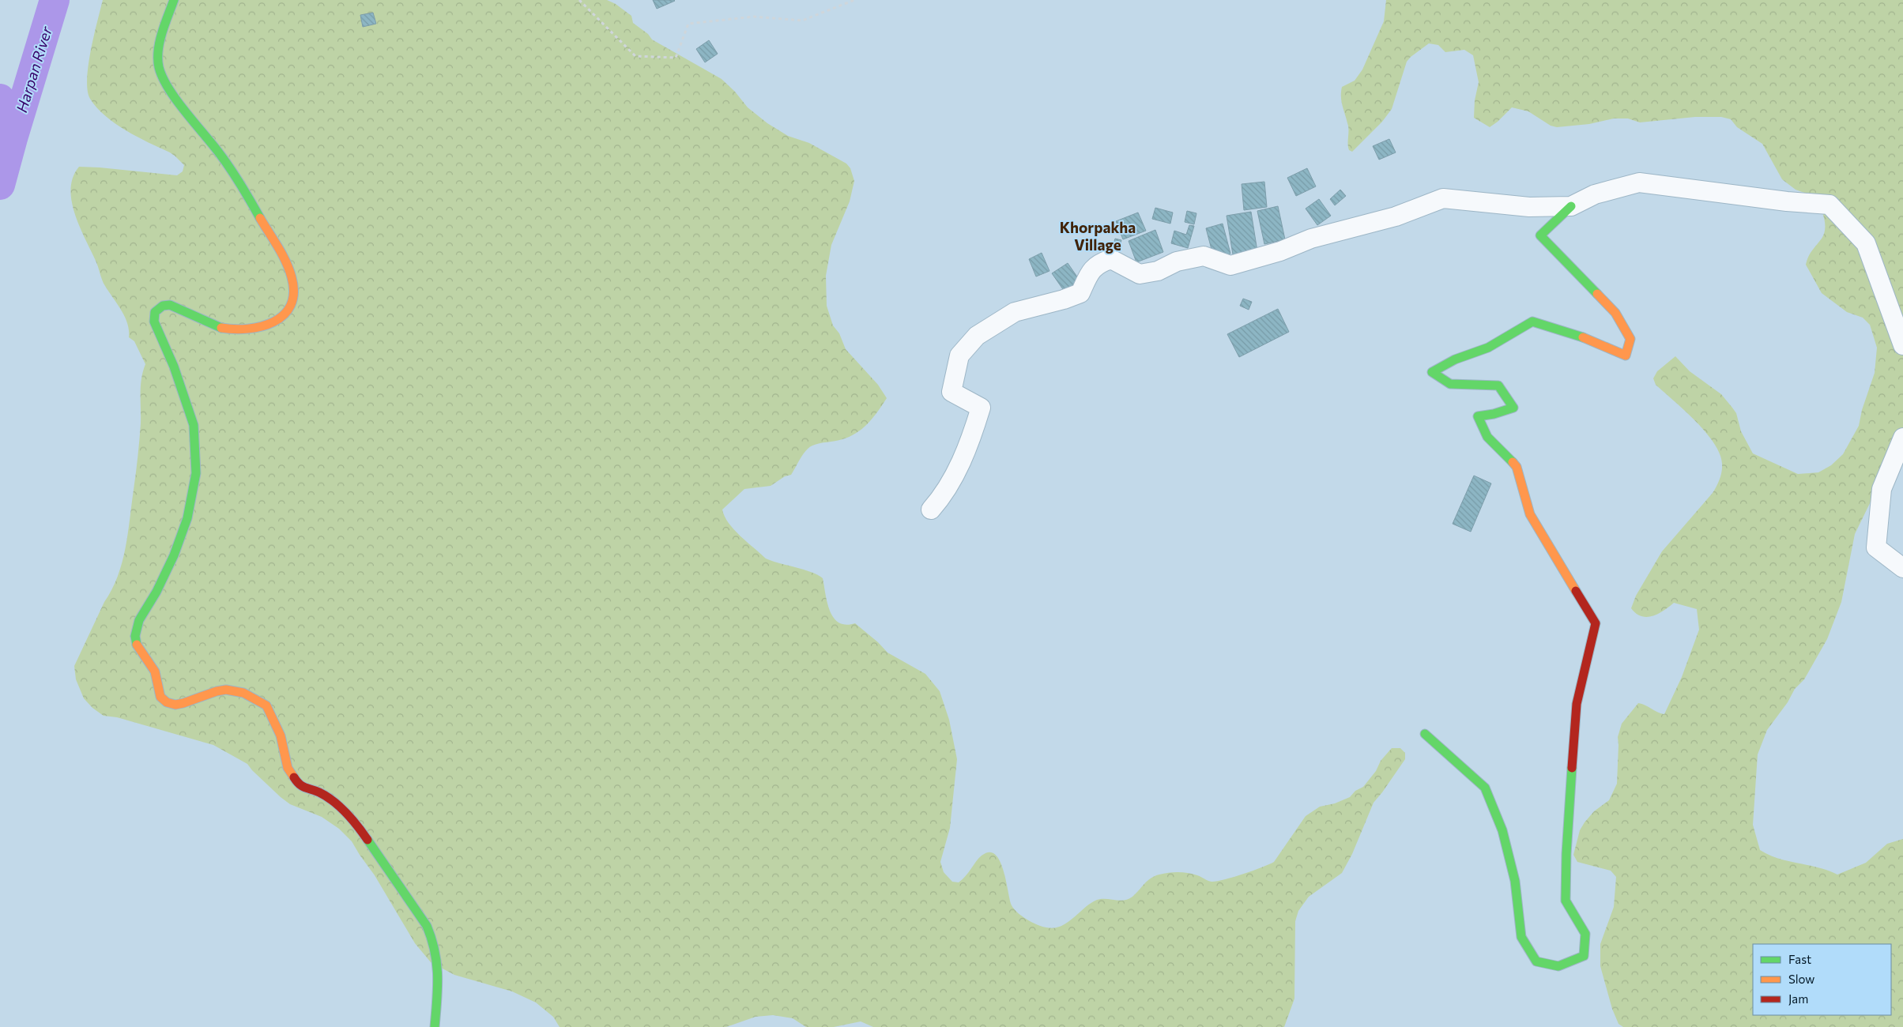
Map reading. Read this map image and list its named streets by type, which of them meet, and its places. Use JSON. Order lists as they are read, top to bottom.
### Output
{
  "districts": ["Khorpakha Village"],
  "water": ["Harpan River"],
  "legend": ["Fast", "Slow", "Jam"]
}
